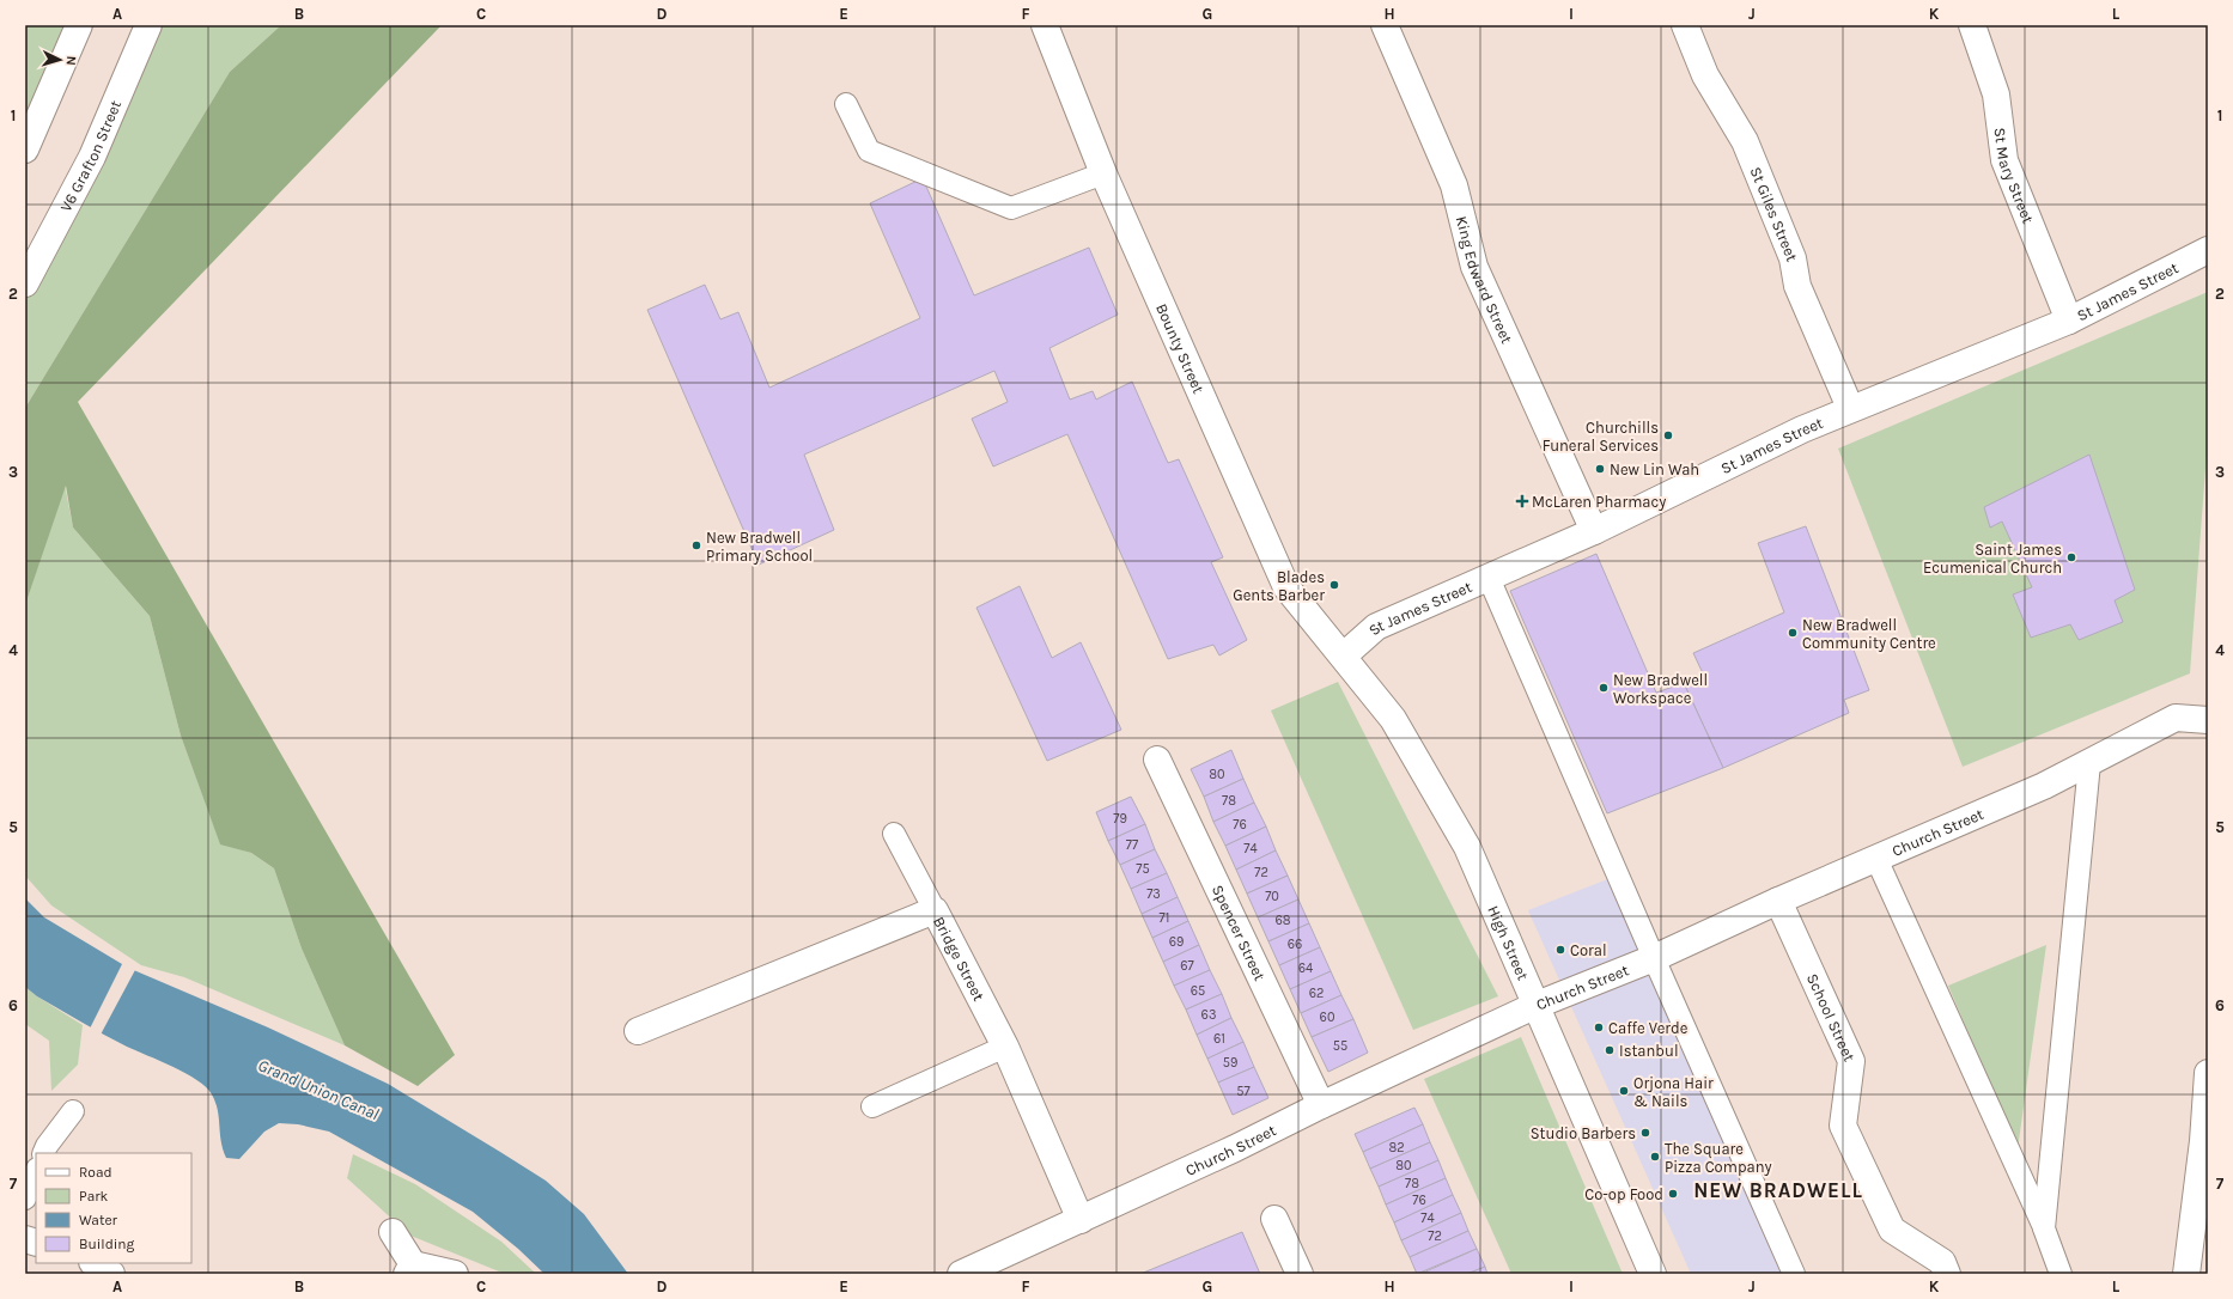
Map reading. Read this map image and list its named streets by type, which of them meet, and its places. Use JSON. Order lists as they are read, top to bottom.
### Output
{
  "streets": {
    "street": [
      "V6 Grafton Street",
      "St Mary Street",
      "St Giles Street",
      "King Edward Street",
      "St James Street",
      "Bounty Street",
      "Church Street",
      "Spencer Street",
      "High Street",
      "Bridge Street",
      "School Street"
    ]
  },
  "crossings": [
    ["St Mary Street", "St James Street"],
    ["St Giles Street", "St James Street"],
    ["King Edward Street", "St James Street"],
    ["St James Street", "Bounty Street"],
    ["St James Street", "High Street"],
    ["Bounty Street", "High Street"],
    ["Church Street", "Spencer Street"],
    ["Church Street", "High Street"],
    ["Church Street", "Bridge Street"],
    ["Church Street", "School Street"]
  ],
  "districts": ["NEW BRADWELL"],
  "water": ["Grand Union Canal"],
  "places": {
    "other": [
      "Churchills Funeral Services",
      "New Lin Wah",
      "New Bradwell Primary School",
      "Saint James Ecumenical Church",
      "Blades Gents Barber",
      "New Bradwell Community Centre",
      "New Bradwell Workspace",
      "Coral",
      "Caffe Verde",
      "Istanbul",
      "Orjona Hair & Nails",
      "Studio Barbers",
      "The Square Pizza Company",
      "Co-op Food"
    ],
    "health": ["McLaren Pharmacy"]
  },
  "house_numbers": [
    "80",
    "78",
    "79",
    "76",
    "77",
    "74",
    "75",
    "72",
    "73",
    "70",
    "71",
    "68",
    "69",
    "66",
    "67",
    "64",
    "65",
    "62",
    "63",
    "60",
    "61",
    "55",
    "59",
    "57",
    "82",
    "80",
    "78",
    "76",
    "74",
    "72"
  ],
  "legend": [
    "Road",
    "Park",
    "Water",
    "Building"
  ],
  "north": "right",
  "grid": {
    "columns": [
      "A",
      "B",
      "C",
      "D",
      "E",
      "F",
      "G",
      "H",
      "I",
      "J",
      "K",
      "L"
    ],
    "rows": [
      "1",
      "2",
      "3",
      "4",
      "5",
      "6",
      "7"
    ]
  }
}
